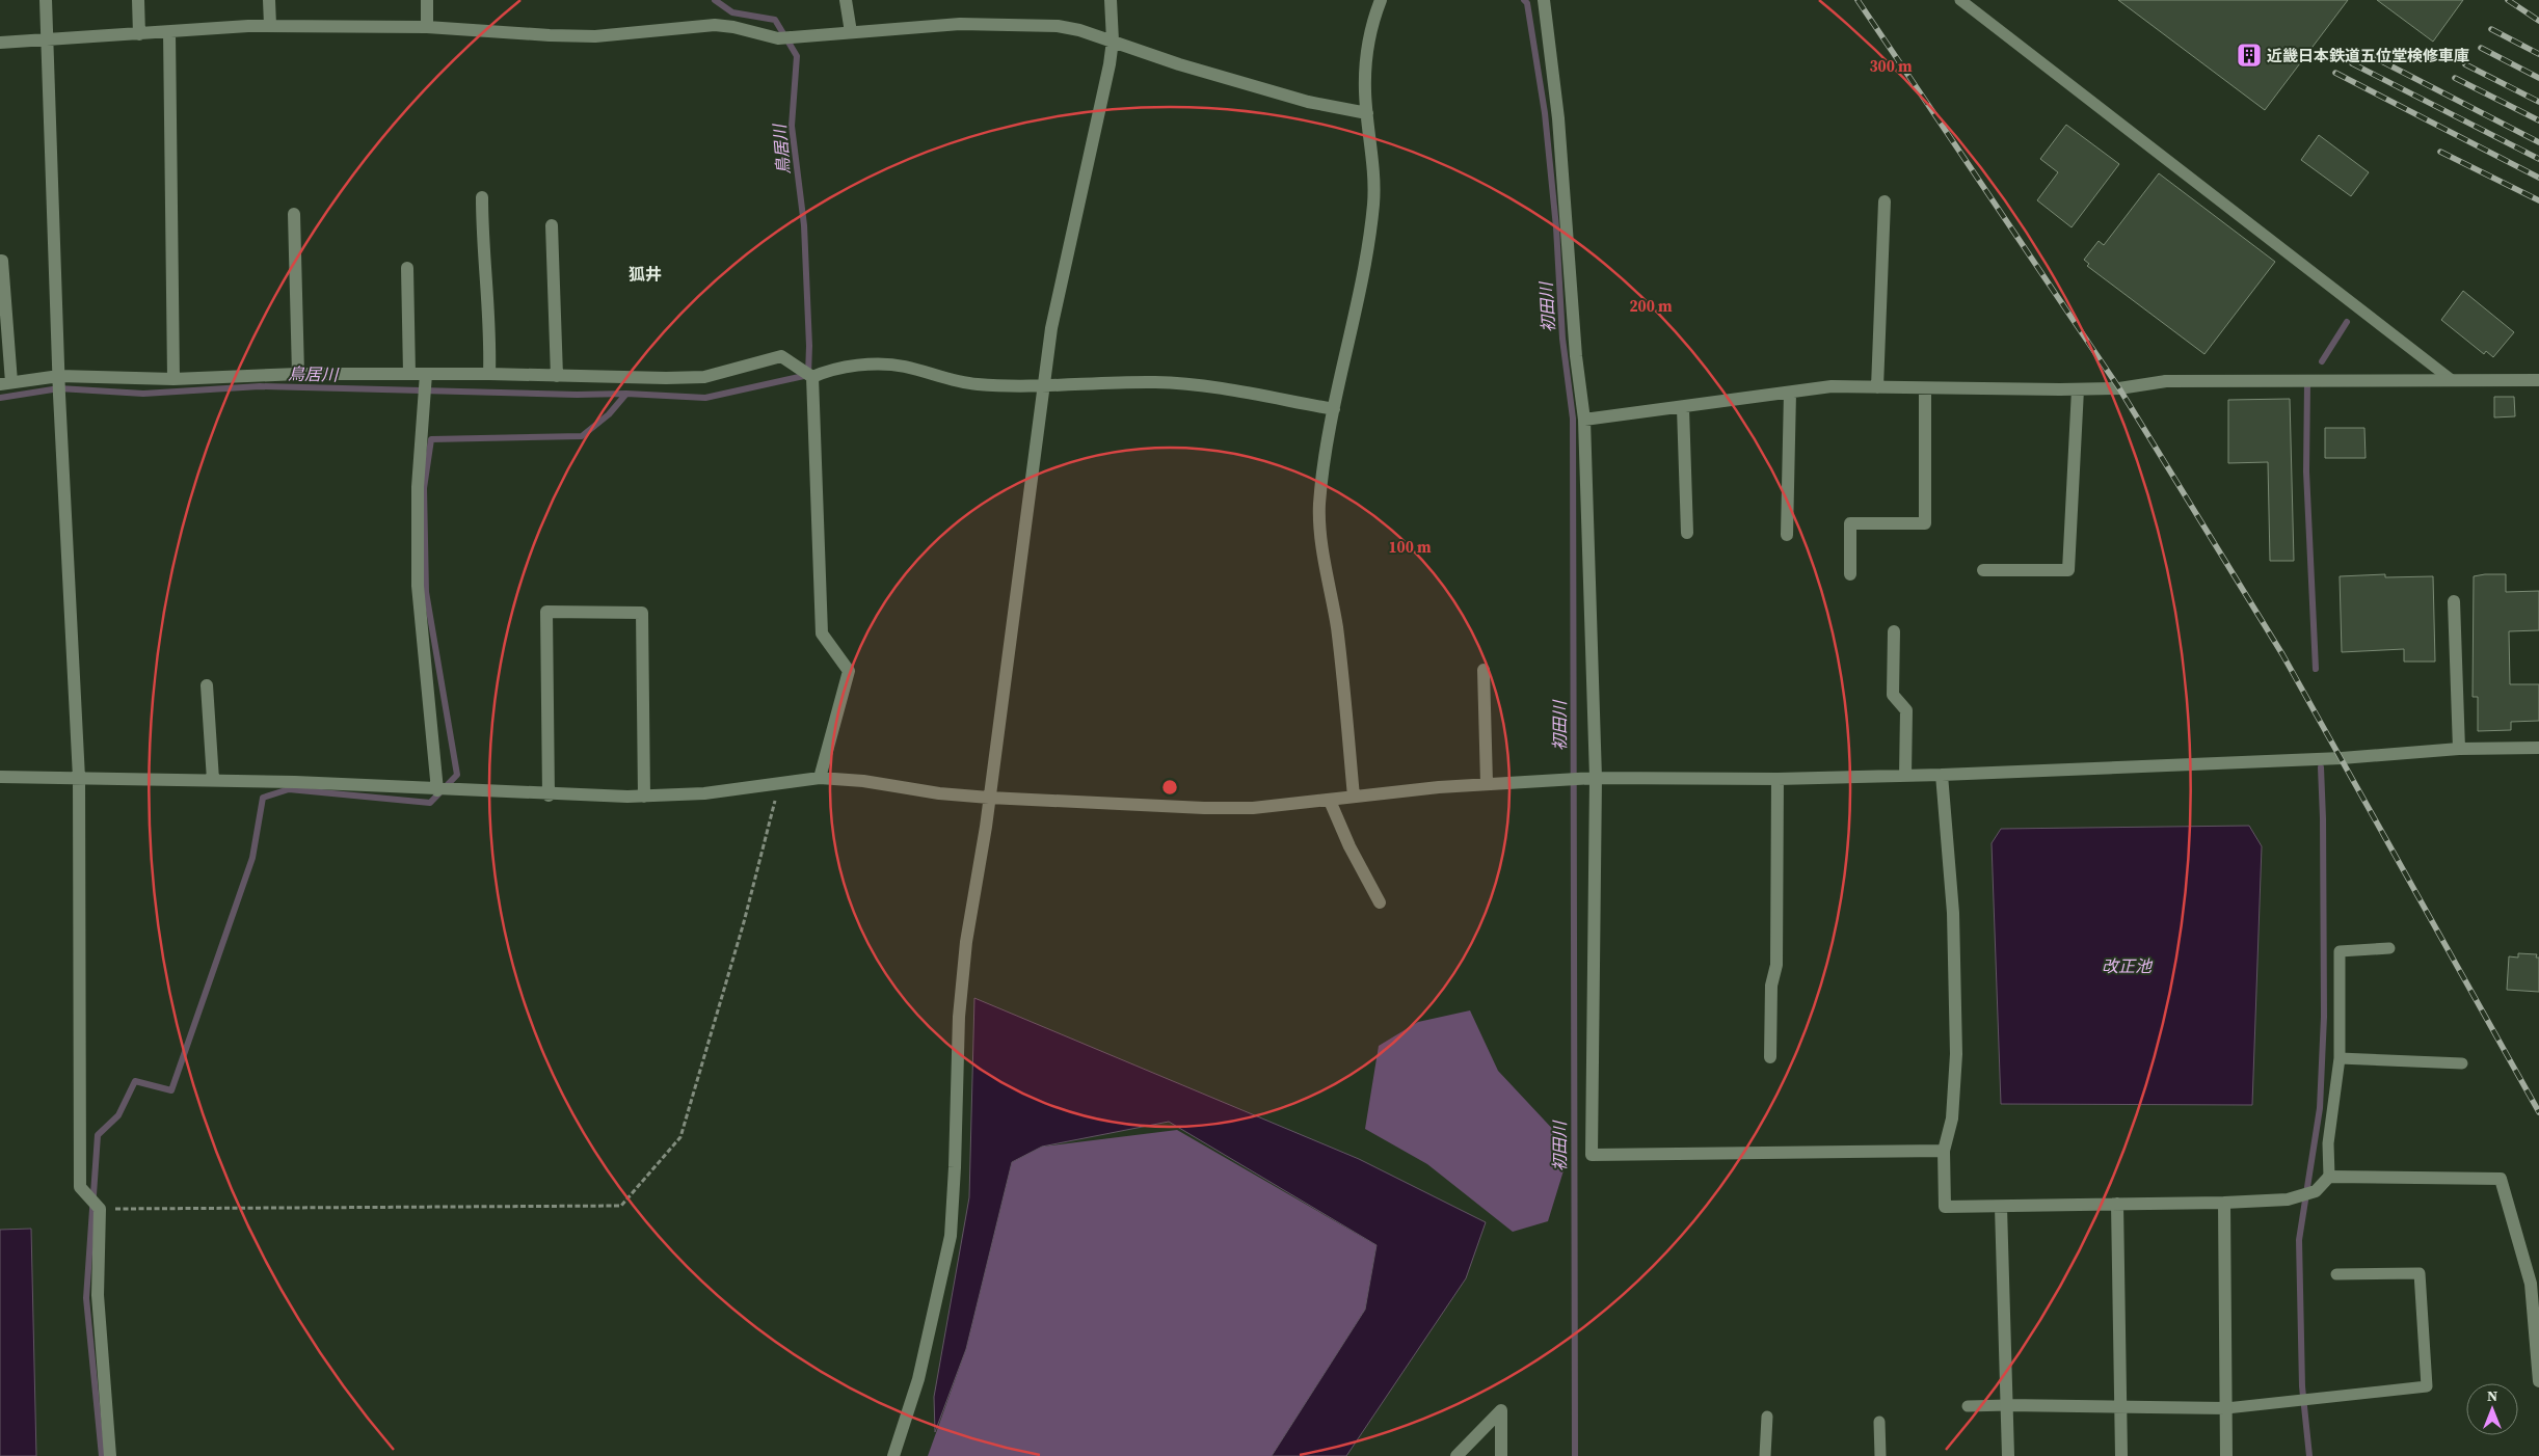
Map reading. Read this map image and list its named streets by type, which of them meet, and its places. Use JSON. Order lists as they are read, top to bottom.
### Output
{
  "districts": ["狐井"],
  "water": ["鳥居川", "初田川", "改正池"],
  "places": {
    "building": ["近畿日本鉄道五位堂検修車庫"]
  },
  "north": "top",
  "rings": ["300 m", "200 m", "100 m"]
}
